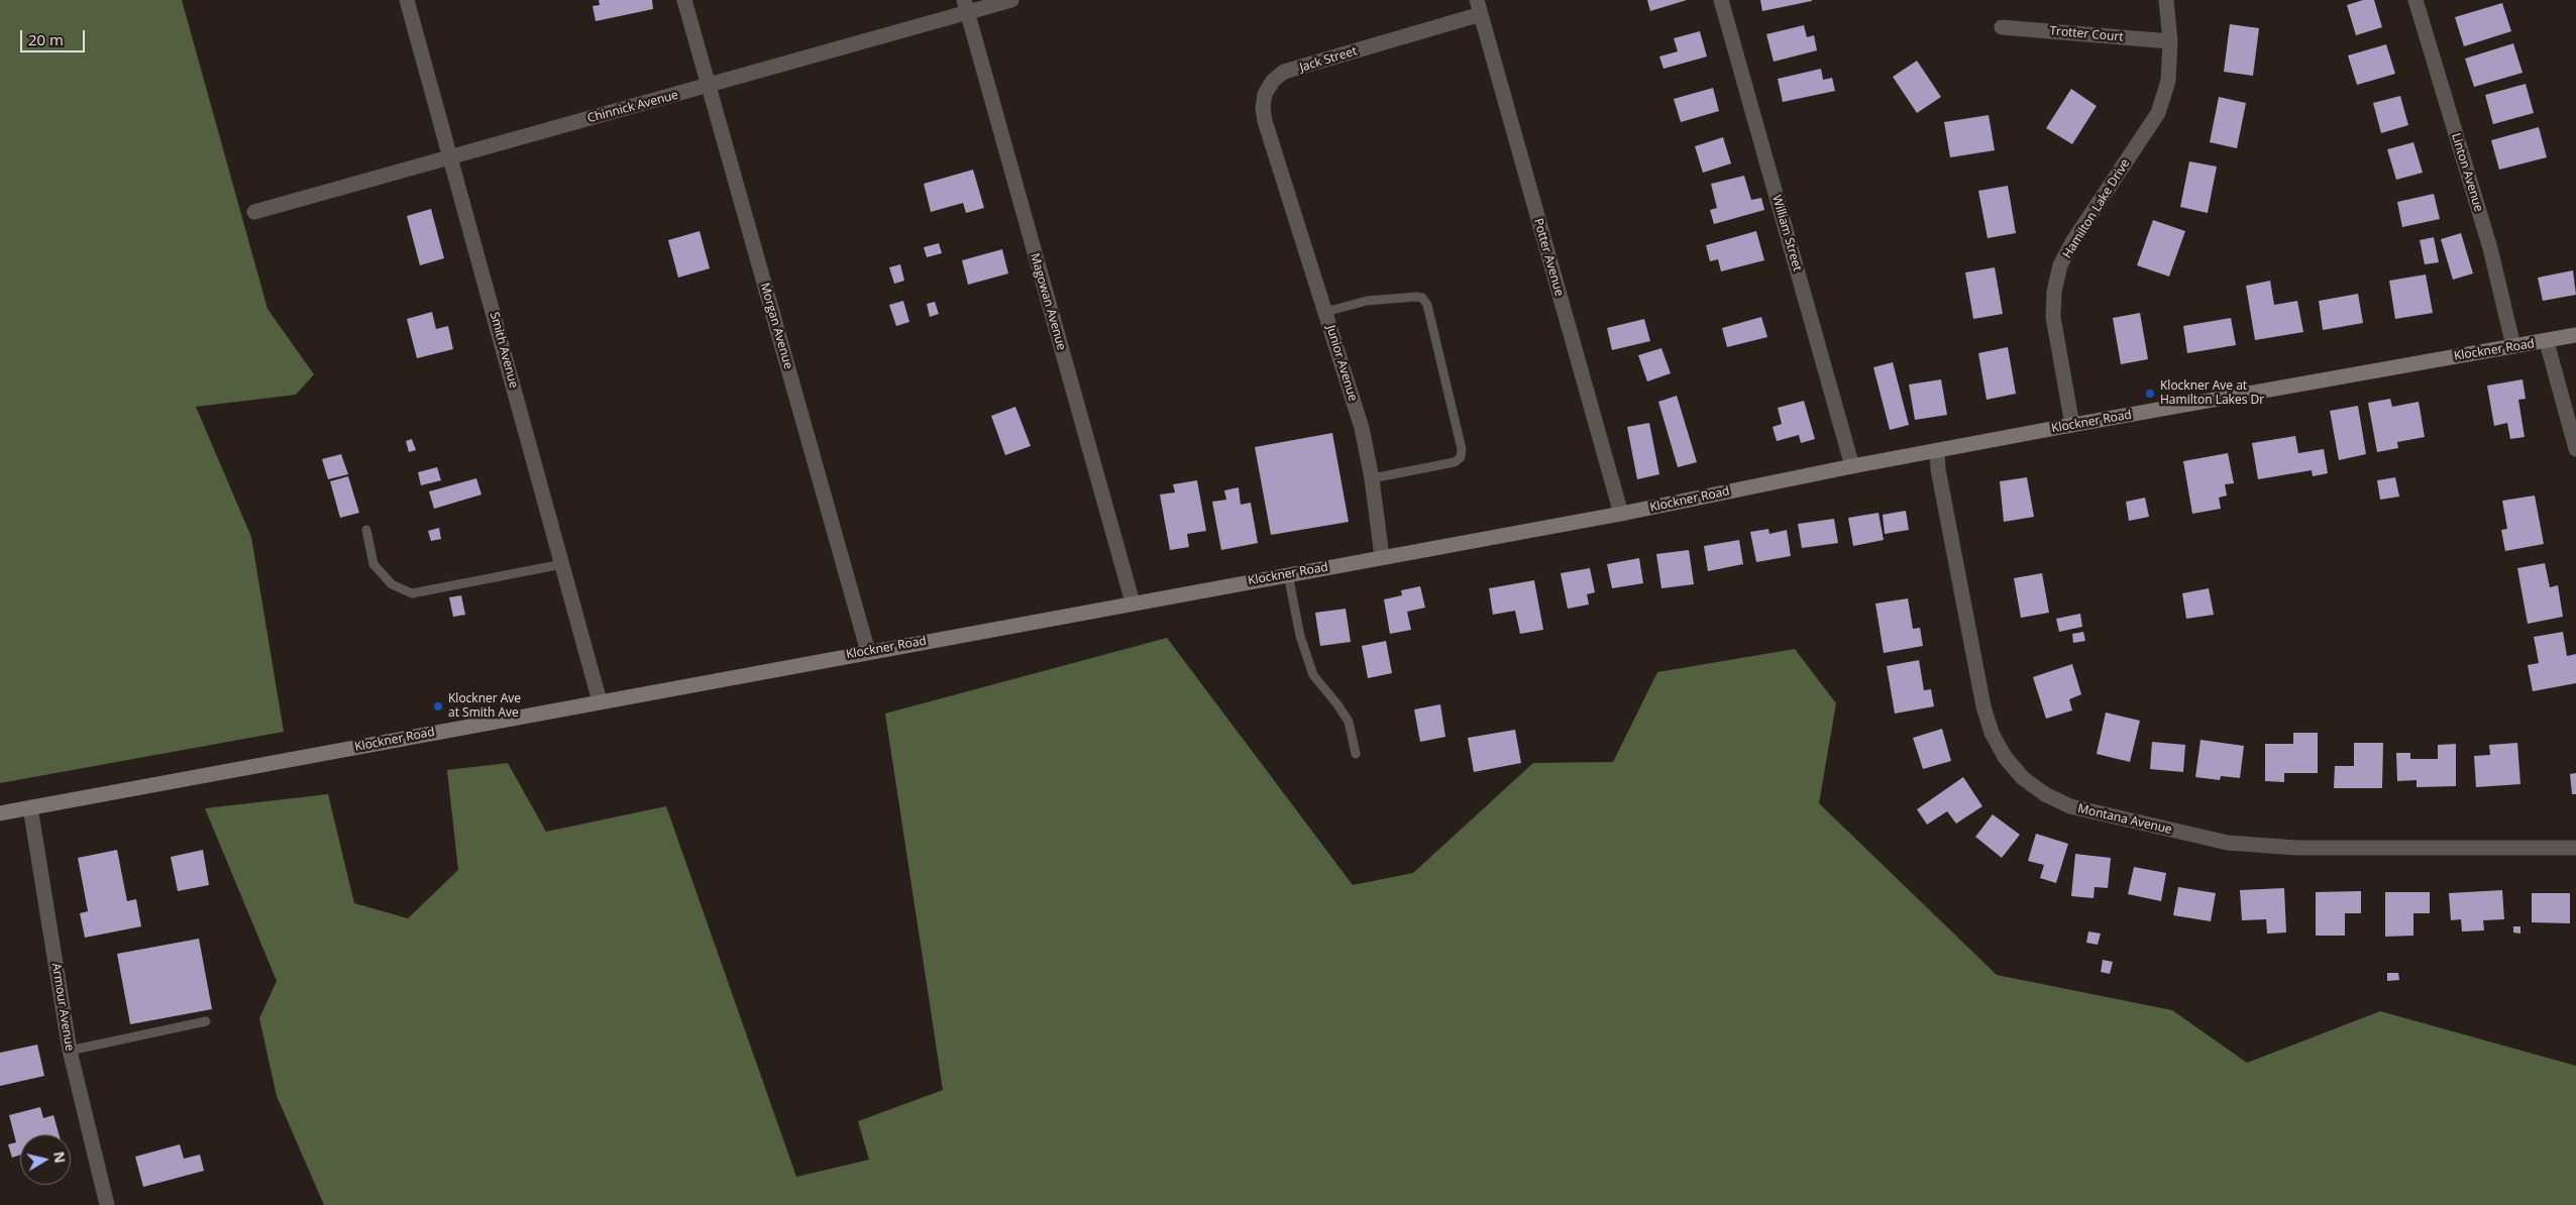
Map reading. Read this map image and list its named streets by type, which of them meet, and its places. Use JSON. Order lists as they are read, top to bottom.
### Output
{
  "streets": {
    "main road": ["Klockner Road"],
    "street": [
      "Trotter Court",
      "Jack Street",
      "Chinnick Avenue",
      "Linton Avenue",
      "Hamilton Lake Drive",
      "William Street",
      "Potter Avenue",
      "Magowan Avenue",
      "Morgan Avenue",
      "Smith Avenue",
      "Junior Avenue",
      "Montana Avenue",
      "Armour Avenue"
    ]
  },
  "crossings": [
    ["Trotter Court", "Hamilton Lake Drive"],
    ["Jack Street", "Potter Avenue"],
    ["Jack Street", "Junior Avenue"],
    ["Chinnick Avenue", "Magowan Avenue"],
    ["Chinnick Avenue", "Morgan Avenue"],
    ["Chinnick Avenue", "Smith Avenue"],
    ["Linton Avenue", "Klockner Road"],
    ["Hamilton Lake Drive", "Klockner Road"],
    ["William Street", "Klockner Road"],
    ["Potter Avenue", "Klockner Road"],
    ["Magowan Avenue", "Klockner Road"],
    ["Morgan Avenue", "Klockner Road"],
    ["Smith Avenue", "Klockner Road"],
    ["Klockner Road", "Junior Avenue"],
    ["Klockner Road", "Montana Avenue"],
    ["Klockner Road", "Armour Avenue"]
  ],
  "places": ["Klockner Ave at Hamilton Lakes Dr", "Klockner Ave at Smith Ave"],
  "scale_bar": "20 m",
  "north": "right"
}
